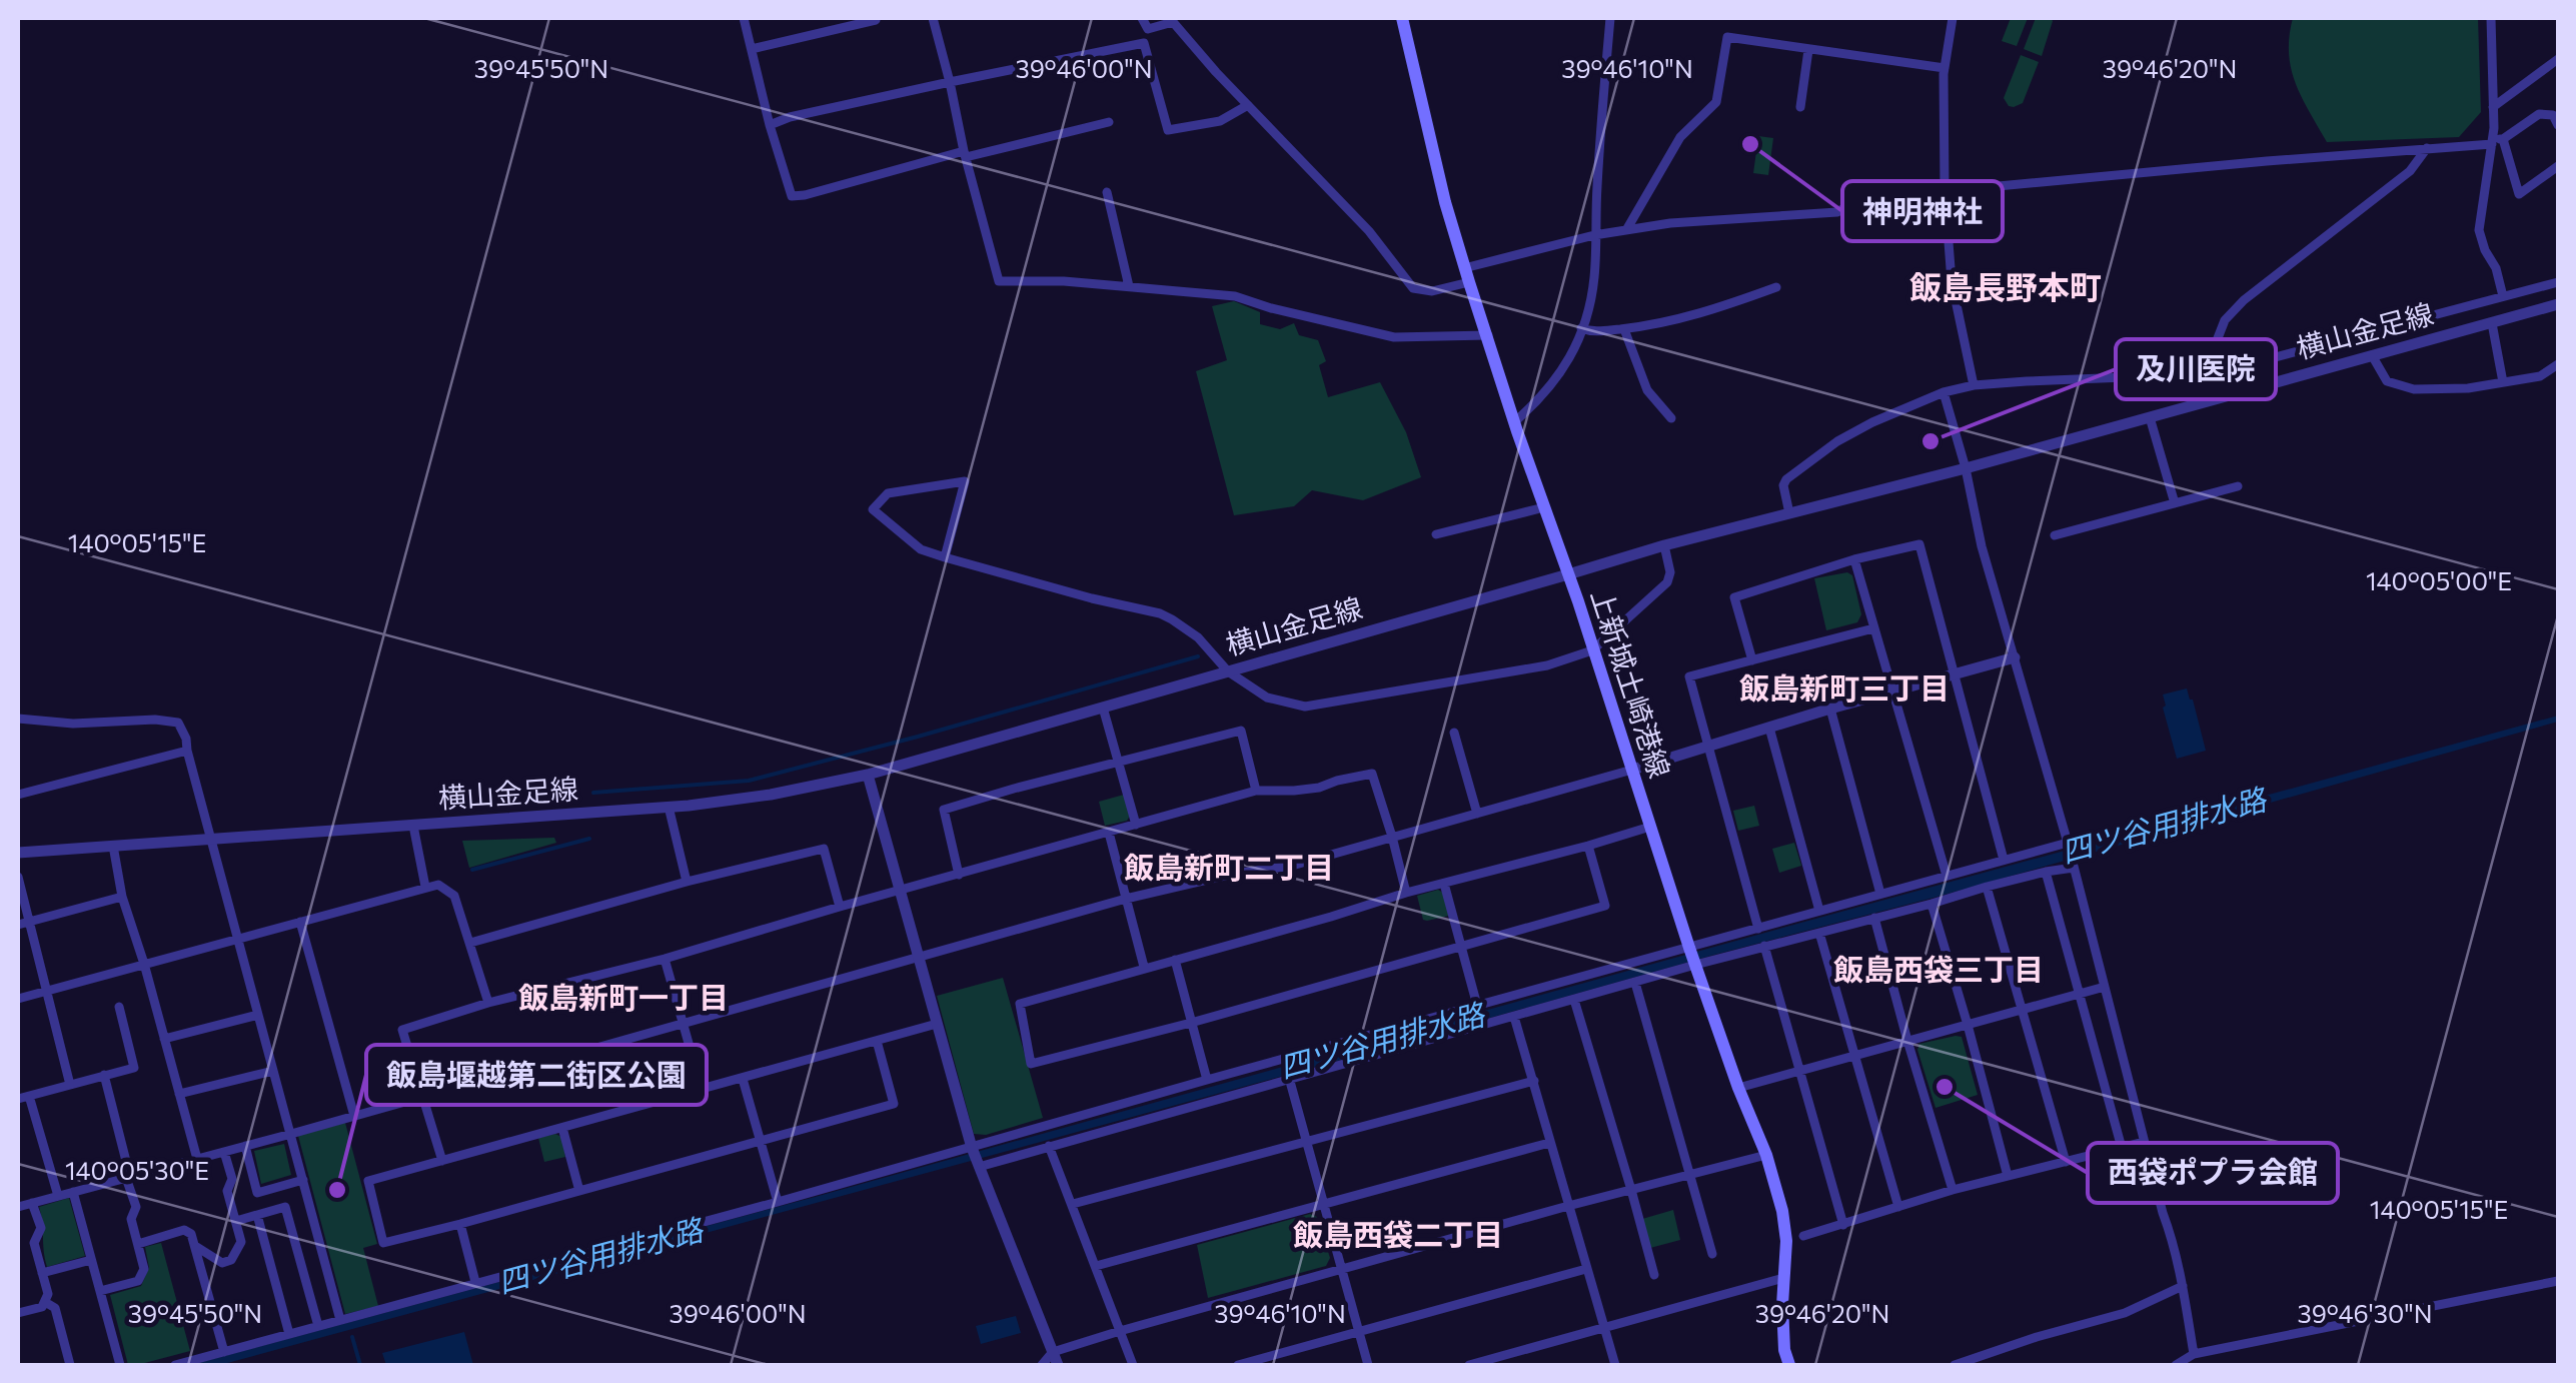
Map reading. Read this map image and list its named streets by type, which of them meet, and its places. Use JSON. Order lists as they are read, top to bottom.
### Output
{
  "streets": {
    "main road": ["上新城土崎港線"],
    "street": ["横山金足線"]
  },
  "crossings": [
    ["横山金足線", "上新城土崎港線"]
  ],
  "districts": [
    "飯島長野本町",
    "飯島新町三丁目",
    "飯島新町二丁目",
    "飯島西袋三丁目",
    "飯島新町一丁目",
    "飯島西袋二丁目"
  ],
  "water": ["四ツ谷用排水路"],
  "places": [
    "神明神社",
    "及川医院",
    "西袋ポプラ会館",
    "飯島堰越第二街区公園"
  ],
  "coordinates": [
    "39°45'50\"N",
    "39°46'00\"N",
    "39°46'10\"N",
    "39°46'20\"N",
    "140°05'15\"E",
    "140°05'00\"E",
    "140°05'30\"E",
    "39°46'30\"N"
  ]
}
